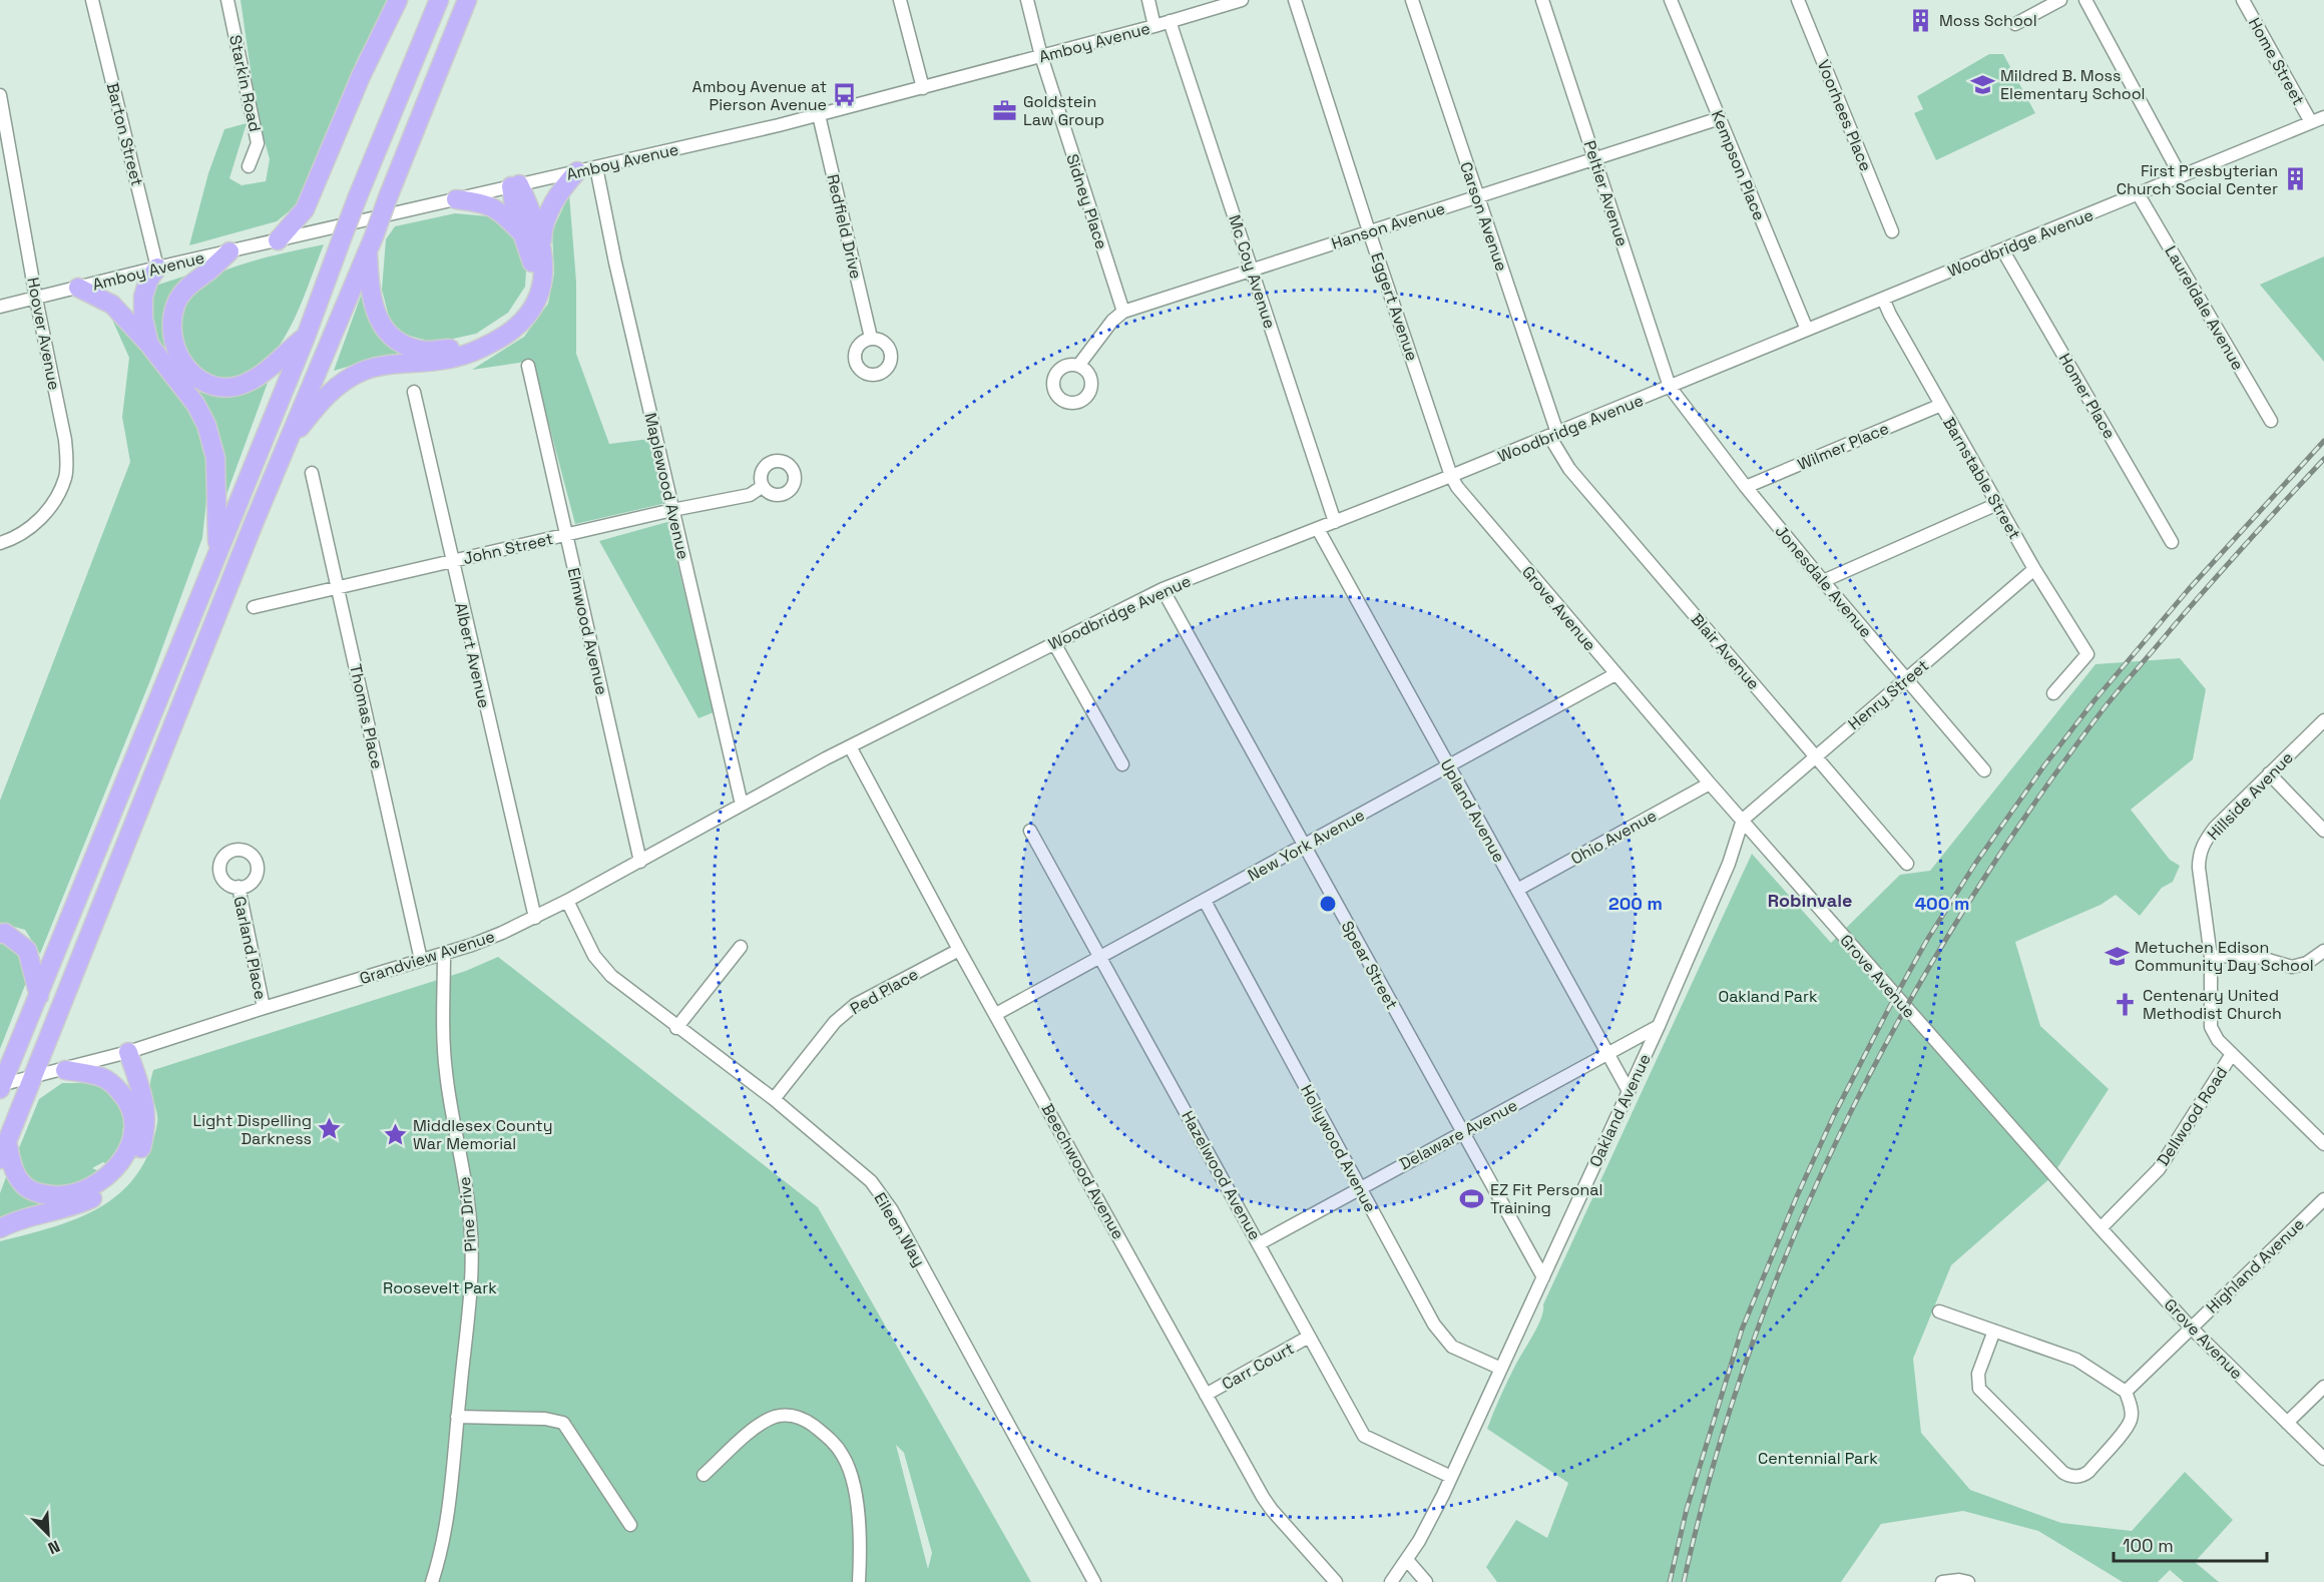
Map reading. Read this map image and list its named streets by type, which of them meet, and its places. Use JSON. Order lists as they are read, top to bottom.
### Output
{
  "streets": {
    "street": [
      "Amboy Avenue",
      "Home Street",
      "Starkin Road",
      "Voorhees Place",
      "Barton Street",
      "Kempson Place",
      "Peltier Avenue",
      "Sidney Place",
      "Carson Avenue",
      "Hanson Avenue",
      "Redfield Drive",
      "Woodbridge Avenue",
      "Mc Coy Avenue",
      "Eggert Avenue",
      "Laureldale Avenue",
      "Hoover Avenue",
      "Homer Place",
      "Wilmer Place",
      "Barnstable Street",
      "Maplewood Avenue",
      "John Street",
      "Jonesdale Avenue",
      "Grove Avenue",
      "Elmwood Avenue",
      "Blair Avenue",
      "Albert Avenue",
      "Henry Street",
      "Thomas Place",
      "Hillside Avenue",
      "Upland Avenue",
      "Ohio Avenue",
      "New York Avenue",
      "Garland Place",
      "Grandview Avenue",
      "Spear Street",
      "Ped Place",
      "Oakland Avenue",
      "Dellwood Road",
      "Delaware Avenue",
      "Hollywood Avenue",
      "Beechwood Avenue",
      "Hazelwood Avenue",
      "Pine Drive",
      "Eileen Way",
      "Highland Avenue",
      "Carr Court"
    ]
  },
  "crossings": [
    ["Amboy Avenue", "Barton Street"],
    ["Amboy Avenue", "Sidney Place"],
    ["Amboy Avenue", "Redfield Drive"],
    ["Amboy Avenue", "Mc Coy Avenue"],
    ["Amboy Avenue", "Hoover Avenue"],
    ["Amboy Avenue", "Maplewood Avenue"],
    ["Home Street", "Woodbridge Avenue"],
    ["Kempson Place", "Hanson Avenue"],
    ["Kempson Place", "Woodbridge Avenue"],
    ["Peltier Avenue", "Hanson Avenue"],
    ["Peltier Avenue", "Woodbridge Avenue"],
    ["Peltier Avenue", "Jonesdale Avenue"],
    ["Sidney Place", "Hanson Avenue"],
    ["Carson Avenue", "Hanson Avenue"],
    ["Carson Avenue", "Woodbridge Avenue"],
    ["Carson Avenue", "Blair Avenue"],
    ["Hanson Avenue", "Mc Coy Avenue"],
    ["Hanson Avenue", "Eggert Avenue"],
    ["Woodbridge Avenue", "Mc Coy Avenue"],
    ["Woodbridge Avenue", "Eggert Avenue"],
    ["Woodbridge Avenue", "Laureldale Avenue"],
    ["Woodbridge Avenue", "Homer Place"],
    ["Woodbridge Avenue", "Barnstable Street"],
    ["Woodbridge Avenue", "Jonesdale Avenue"],
    ["Woodbridge Avenue", "Grove Avenue"],
    ["Woodbridge Avenue", "Blair Avenue"],
    ["Woodbridge Avenue", "Upland Avenue"],
    ["Woodbridge Avenue", "Grandview Avenue"],
    ["Woodbridge Avenue", "Spear Street"],
    ["Woodbridge Avenue", "Beechwood Avenue"],
    ["Eggert Avenue", "Grove Avenue"],
    ["Wilmer Place", "Barnstable Street"],
    ["Wilmer Place", "Jonesdale Avenue"],
    ["Barnstable Street", "Henry Street"],
    ["Maplewood Avenue", "John Street"],
    ["Maplewood Avenue", "Grandview Avenue"],
    ["John Street", "Elmwood Avenue"],
    ["John Street", "Albert Avenue"],
    ["John Street", "Thomas Place"],
    ["Jonesdale Avenue", "Henry Street"],
    ["Grove Avenue", "Henry Street"],
    ["Grove Avenue", "Ohio Avenue"],
    ["Grove Avenue", "New York Avenue"],
    ["Grove Avenue", "Oakland Avenue"],
    ["Grove Avenue", "Dellwood Road"],
    ["Grove Avenue", "Highland Avenue"],
    ["Elmwood Avenue", "Grandview Avenue"],
    ["Blair Avenue", "Henry Street"],
    ["Albert Avenue", "Grandview Avenue"],
    ["Henry Street", "Oakland Avenue"],
    ["Thomas Place", "Grandview Avenue"],
    ["Hillside Avenue", "Dellwood Road"],
    ["Upland Avenue", "Ohio Avenue"],
    ["Upland Avenue", "New York Avenue"],
    ["Upland Avenue", "Oakland Avenue"],
    ["Upland Avenue", "Delaware Avenue"],
    ["New York Avenue", "Spear Street"],
    ["New York Avenue", "Hollywood Avenue"],
    ["New York Avenue", "Beechwood Avenue"],
    ["New York Avenue", "Hazelwood Avenue"],
    ["Garland Place", "Grandview Avenue"],
    ["Grandview Avenue", "Pine Drive"],
    ["Grandview Avenue", "Eileen Way"],
    ["Spear Street", "Oakland Avenue"],
    ["Spear Street", "Delaware Avenue"],
    ["Ped Place", "Beechwood Avenue"],
    ["Ped Place", "Eileen Way"],
    ["Oakland Avenue", "Delaware Avenue"],
    ["Oakland Avenue", "Hollywood Avenue"],
    ["Oakland Avenue", "Hazelwood Avenue"],
    ["Delaware Avenue", "Hollywood Avenue"],
    ["Delaware Avenue", "Hazelwood Avenue"],
    ["Beechwood Avenue", "Carr Court"],
    ["Hazelwood Avenue", "Carr Court"]
  ],
  "districts": ["Robinvale"],
  "parks": ["Oakland Park", "Roosevelt Park", "Centennial Park"],
  "places": {
    "building": ["Moss School", "First Presbyterian Church Social Center"],
    "school or university": ["Mildred B. Moss Elementary School", "Metuchen Edison Community Day School"],
    "bus stop": ["Amboy Avenue at Pierson Avenue"],
    "office": ["Goldstein Law Group"],
    "church": ["Centenary United Methodist Church"],
    "place": ["Light Dispelling Darkness", "Middlesex County War Memorial"],
    "sports": ["EZ Fit Personal Training"]
  },
  "scale_bar": "100 m",
  "north": "bottom right",
  "rings": ["200 m", "400 m"]
}
